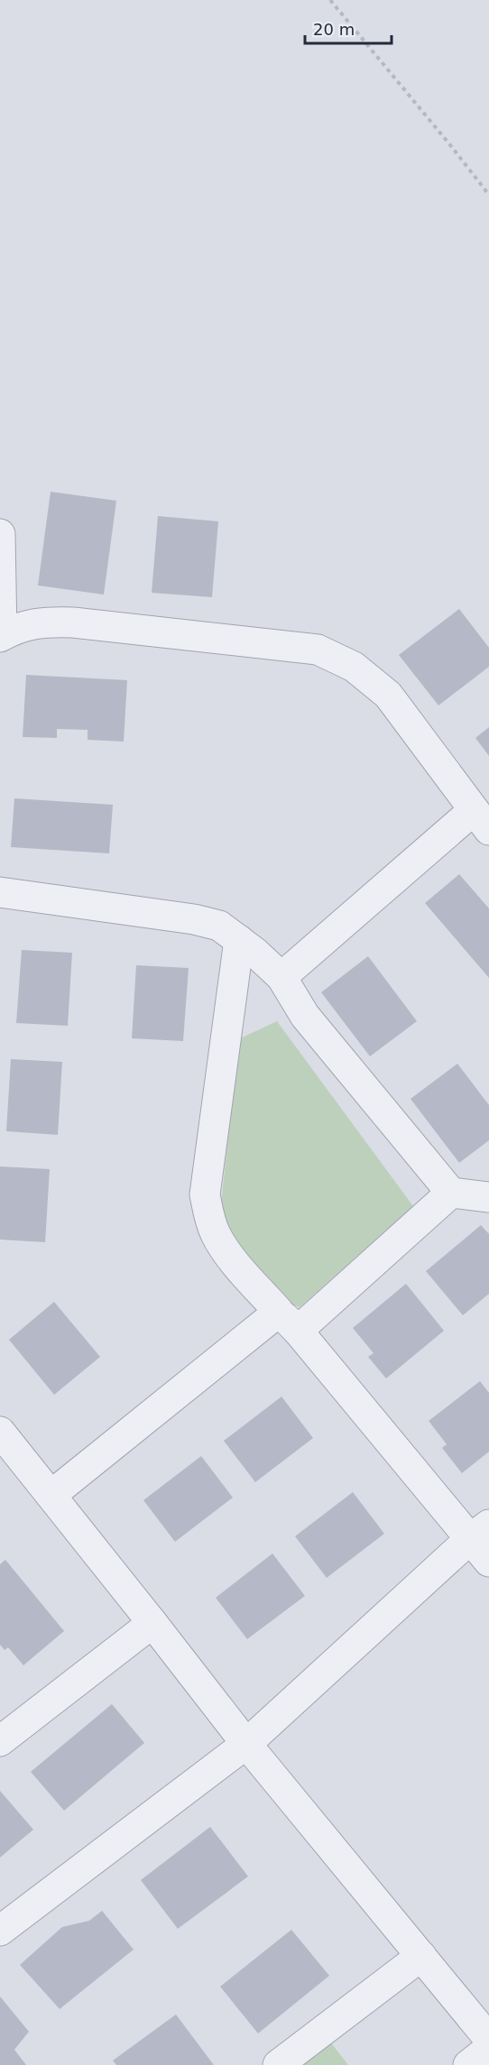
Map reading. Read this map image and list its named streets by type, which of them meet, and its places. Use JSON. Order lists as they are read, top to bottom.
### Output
{
  "scale_bar": "20 m"
}
